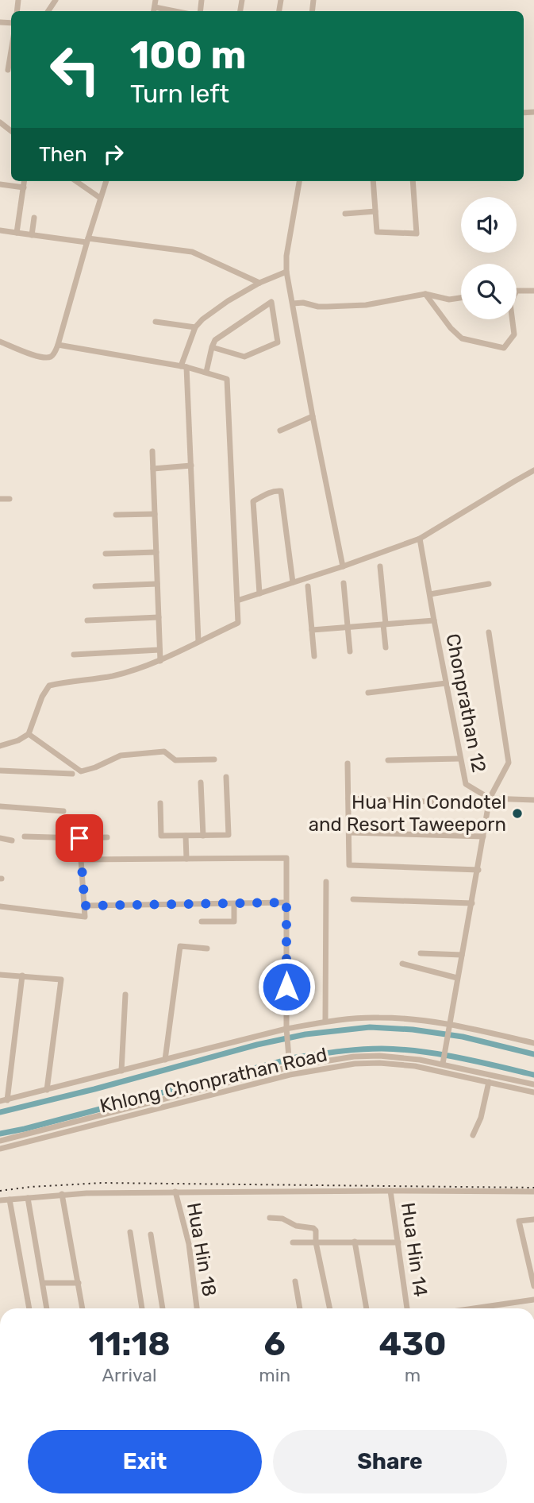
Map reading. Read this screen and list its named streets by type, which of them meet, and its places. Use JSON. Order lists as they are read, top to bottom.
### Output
{
  "streets": {
    "street": [
      "Chonprathan 12",
      "Khlong Chonprathan Road",
      "Hua Hin 18",
      "Hua Hin 14"
    ]
  },
  "places": ["Hua Hin Condotel and Resort Taweeporn"],
  "page": {
    "turn": ["100 m", "Turn left"],
    "then": "Then",
    "eta": [
      "11:18",
      "Arrival",
      "6",
      "min",
      "430",
      "m"
    ],
    "buttons": ["Exit", "Share"]
  }
}
